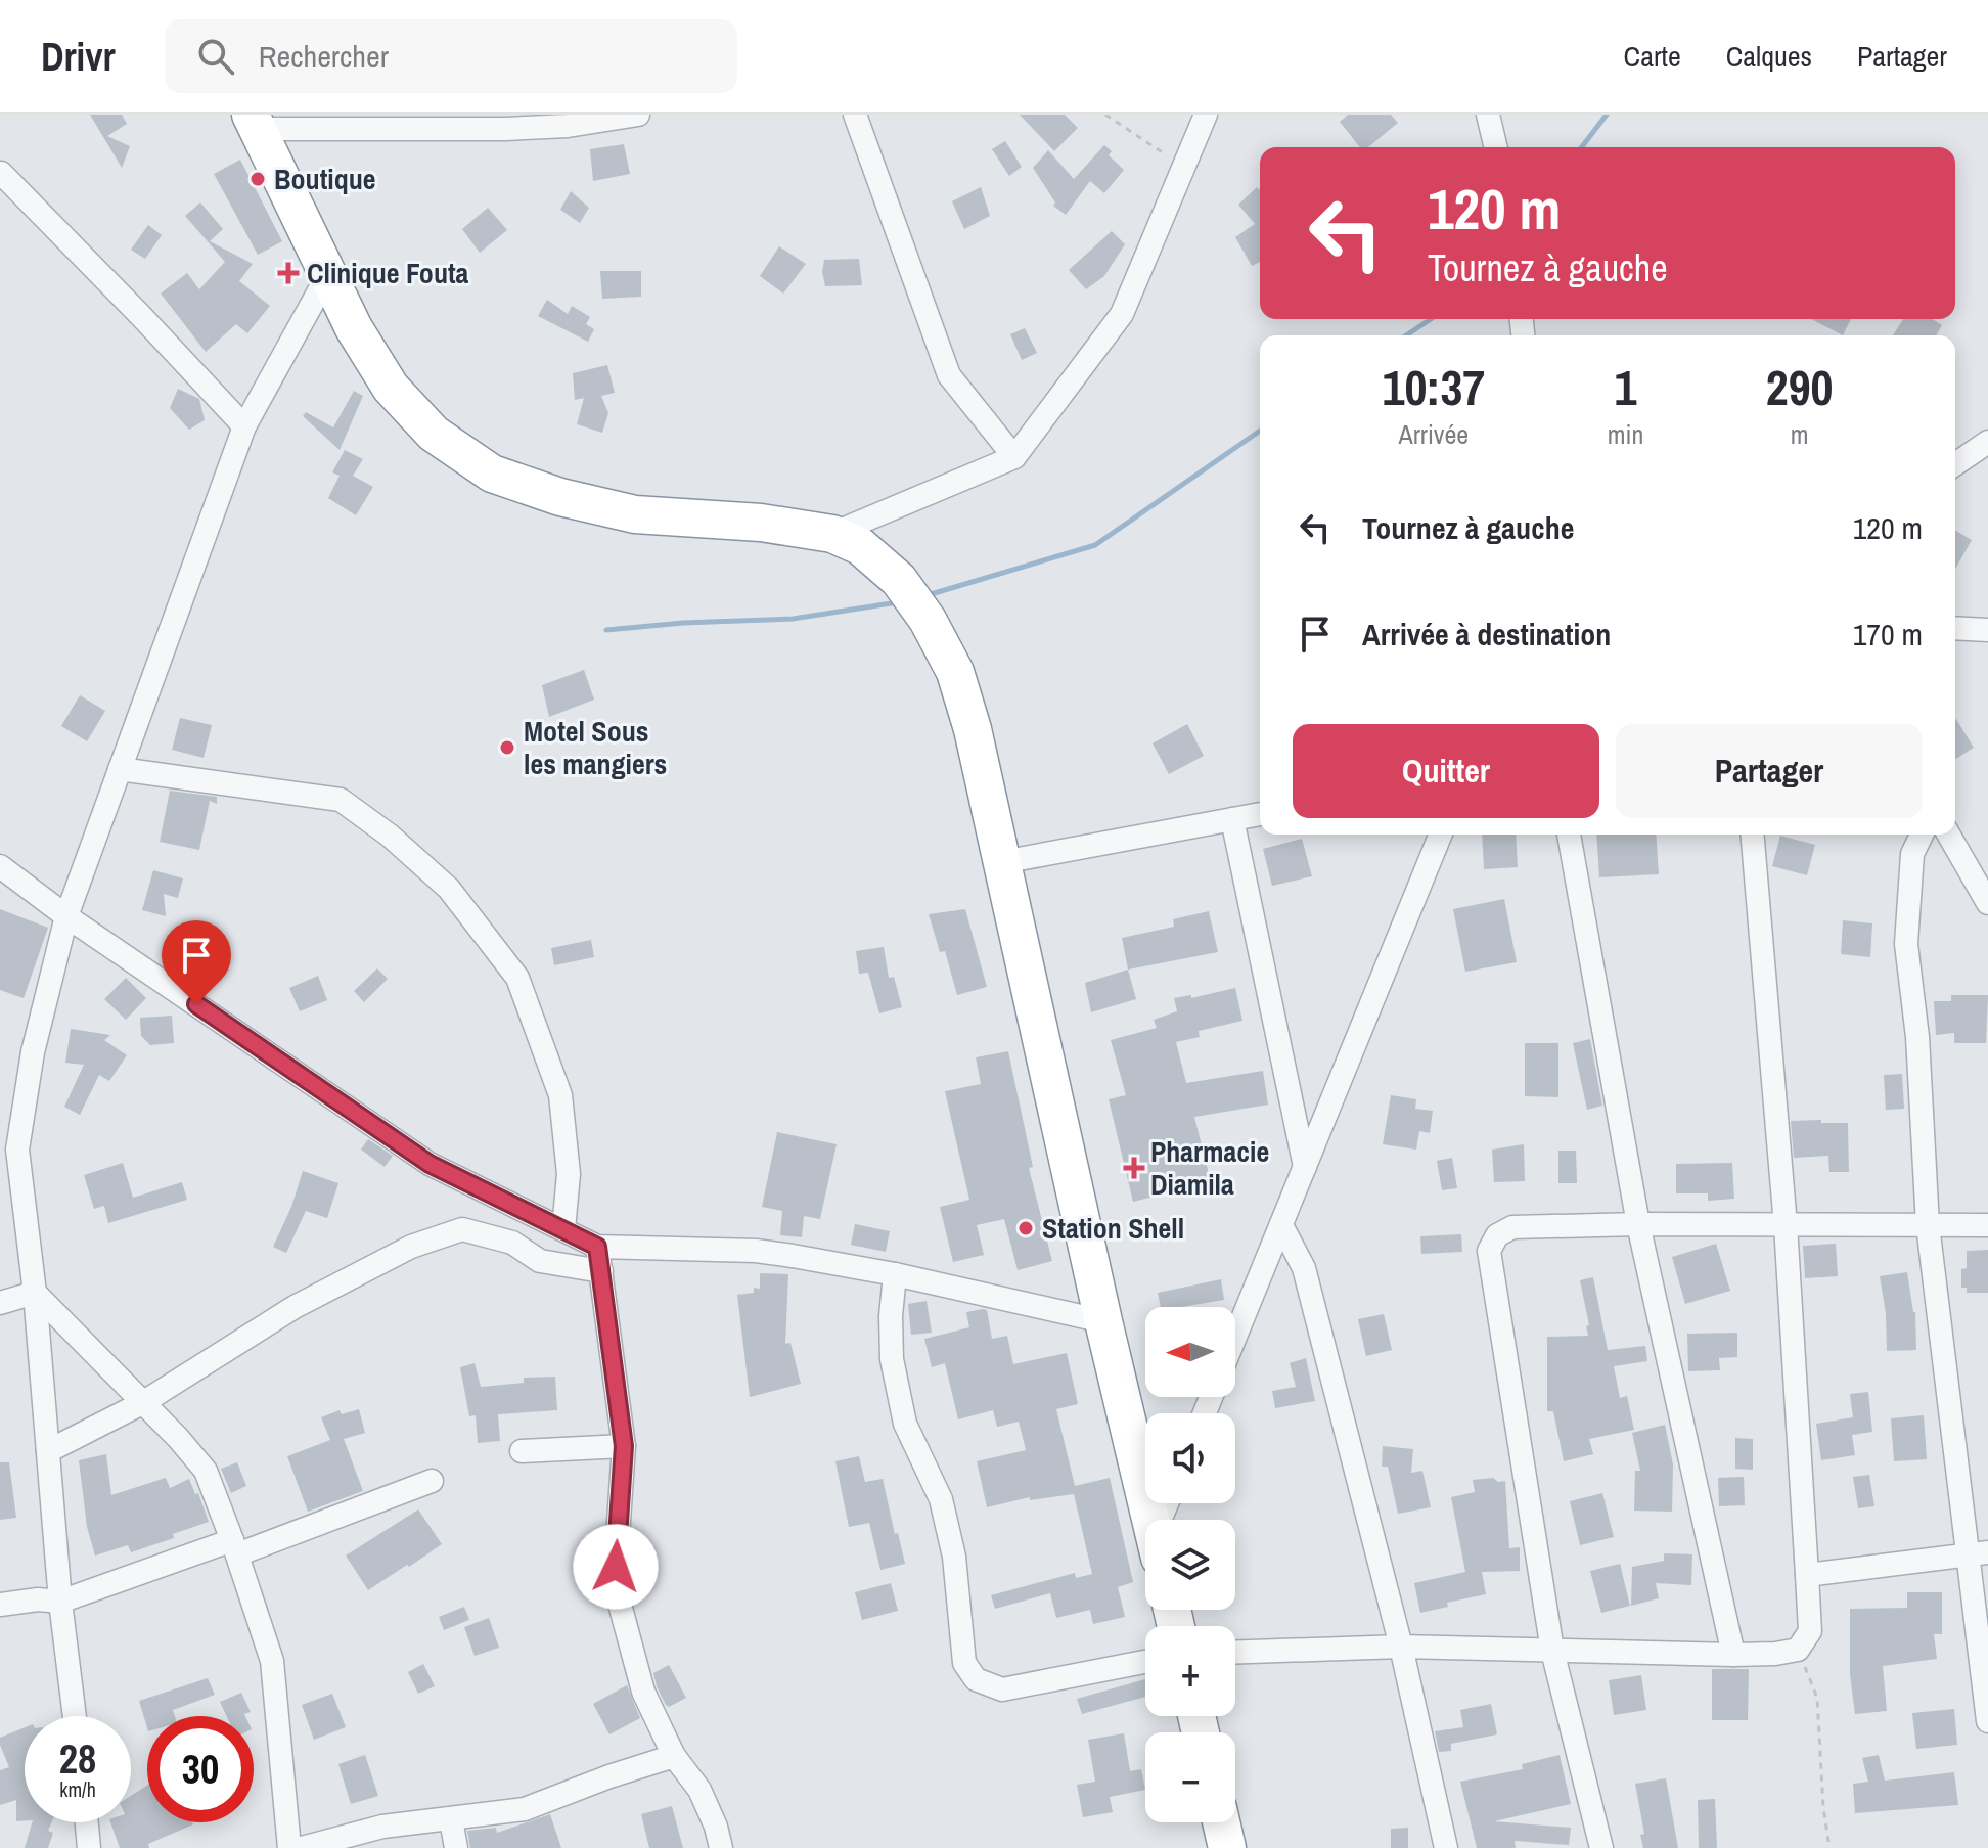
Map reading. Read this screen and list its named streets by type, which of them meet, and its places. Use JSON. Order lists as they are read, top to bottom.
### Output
{
  "places": {
    "other": ["Boutique", "Motel Sous les mangiers", "Station Shell"],
    "health": ["Clinique Fouta", "Pharmacie Diamila"]
  },
  "north": "left",
  "page": {
    "header": "Drivr",
    "search": "Rechercher",
    "nav": ["Carte", "Calques", "Partager"],
    "turn": ["120 m", "Tournez à gauche"],
    "eta": [
      "10:37",
      "Arrivée",
      "1",
      "min",
      "290",
      "m"
    ],
    "list": [
      {
        "name": "Tournez à gauche",
        "value": "120 m"
      },
      {
        "name": "Arrivée à destination",
        "value": "170 m"
      }
    ],
    "buttons": ["Quitter", "Partager"],
    "map_buttons": ["+", "−"],
    "speed": "28 km/h",
    "limit": "30"
  }
}
